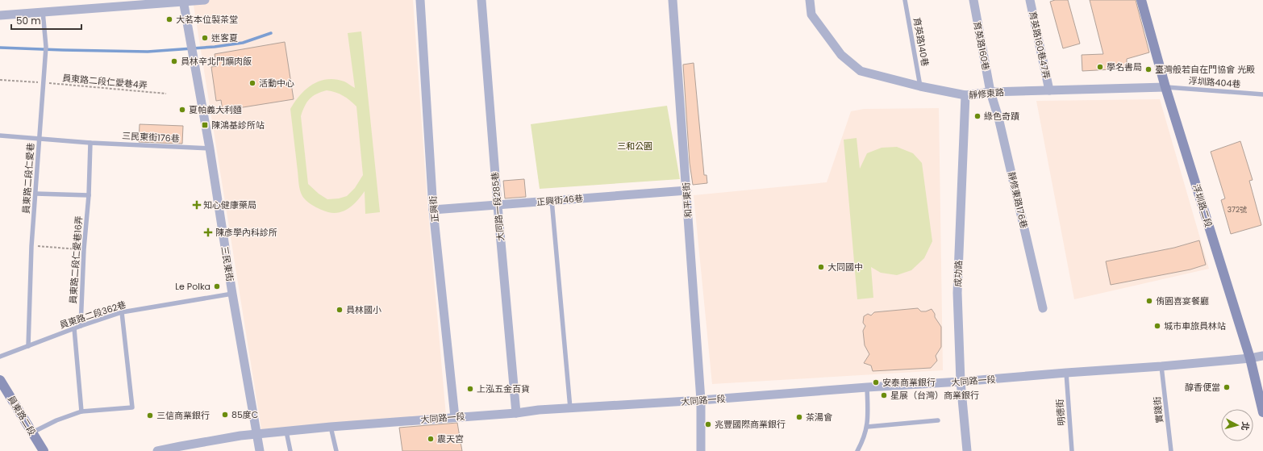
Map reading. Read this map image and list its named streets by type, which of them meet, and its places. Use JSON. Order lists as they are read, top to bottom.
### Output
{
  "streets": {
    "street": [
      "育英路160巷47弄",
      "育英路160巷",
      "靜修東路",
      "正興街46巷",
      "和平東街",
      "靜修東路176巷",
      "浮圳路二段",
      "大同路一段285巷",
      "正興街",
      "三民東街",
      "成功路",
      "大同路一段",
      "員東路二段"
    ],
    "lane": [
      "育英路140巷",
      "浮圳路404巷",
      "三民東街176巷",
      "員東路二段仁愛巷",
      "員東路二段仁愛巷16弄",
      "員東路二段362巷",
      "實踐街",
      "明德街"
    ],
    "path": ["員東路二段仁愛巷4弄"]
  },
  "crossings": [
    ["育英路140巷", "靜修東路"],
    ["育英路160巷47弄", "靜修東路"],
    ["育英路160巷", "靜修東路"],
    ["育英路160巷", "靜修東路176巷"],
    ["員東路二段仁愛巷4弄", "員東路二段仁愛巷"],
    ["浮圳路404巷", "靜修東路"],
    ["浮圳路404巷", "浮圳路二段"],
    ["靜修東路", "靜修東路176巷"],
    ["靜修東路", "浮圳路二段"],
    ["靜修東路", "成功路"],
    ["三民東街176巷", "員東路二段仁愛巷"],
    ["三民東街176巷", "員東路二段仁愛巷16弄"],
    ["三民東街176巷", "三民東街"],
    ["員東路二段仁愛巷", "員東路二段362巷"],
    ["正興街46巷", "和平東街"],
    ["正興街46巷", "大同路一段285巷"],
    ["正興街46巷", "正興街"],
    ["和平東街", "大同路一段"],
    ["浮圳路二段", "大同路一段"],
    ["大同路一段285巷", "大同路一段"],
    ["正興街", "大同路一段"],
    ["員東路二段仁愛巷16弄", "員東路二段362巷"],
    ["三民東街", "員東路二段362巷"],
    ["三民東街", "大同路一段"],
    ["成功路", "大同路一段"],
    ["大同路一段", "實踐街"],
    ["大同路一段", "明德街"]
  ],
  "parks": ["三和公園"],
  "places": {
    "other": [
      "大茗本位製茶堂",
      "迷客夏",
      "員林辛北門爌肉飯",
      "學名書局",
      "臺灣般若自在門協會 光殿",
      "活動中心",
      "夏帕義大利麵",
      "綠色奇蹟",
      "大同國中",
      "Le Polka",
      "侑園喜宴餐廳",
      "員林國小",
      "城市車旅員林站",
      "安泰商業銀行",
      "醇香便當",
      "上泓五金百貨",
      "星展（台灣）商業銀行",
      "85度C",
      "三信商業銀行",
      "茶湯會",
      "兆豐國際商業銀行",
      "震天宮"
    ],
    "transit": ["陳鴻基診所站"],
    "health": ["知心健康藥局", "陳彥學內科診所"]
  },
  "house_numbers": ["372號"],
  "scale_bar": "50 m",
  "north": "right"
}
